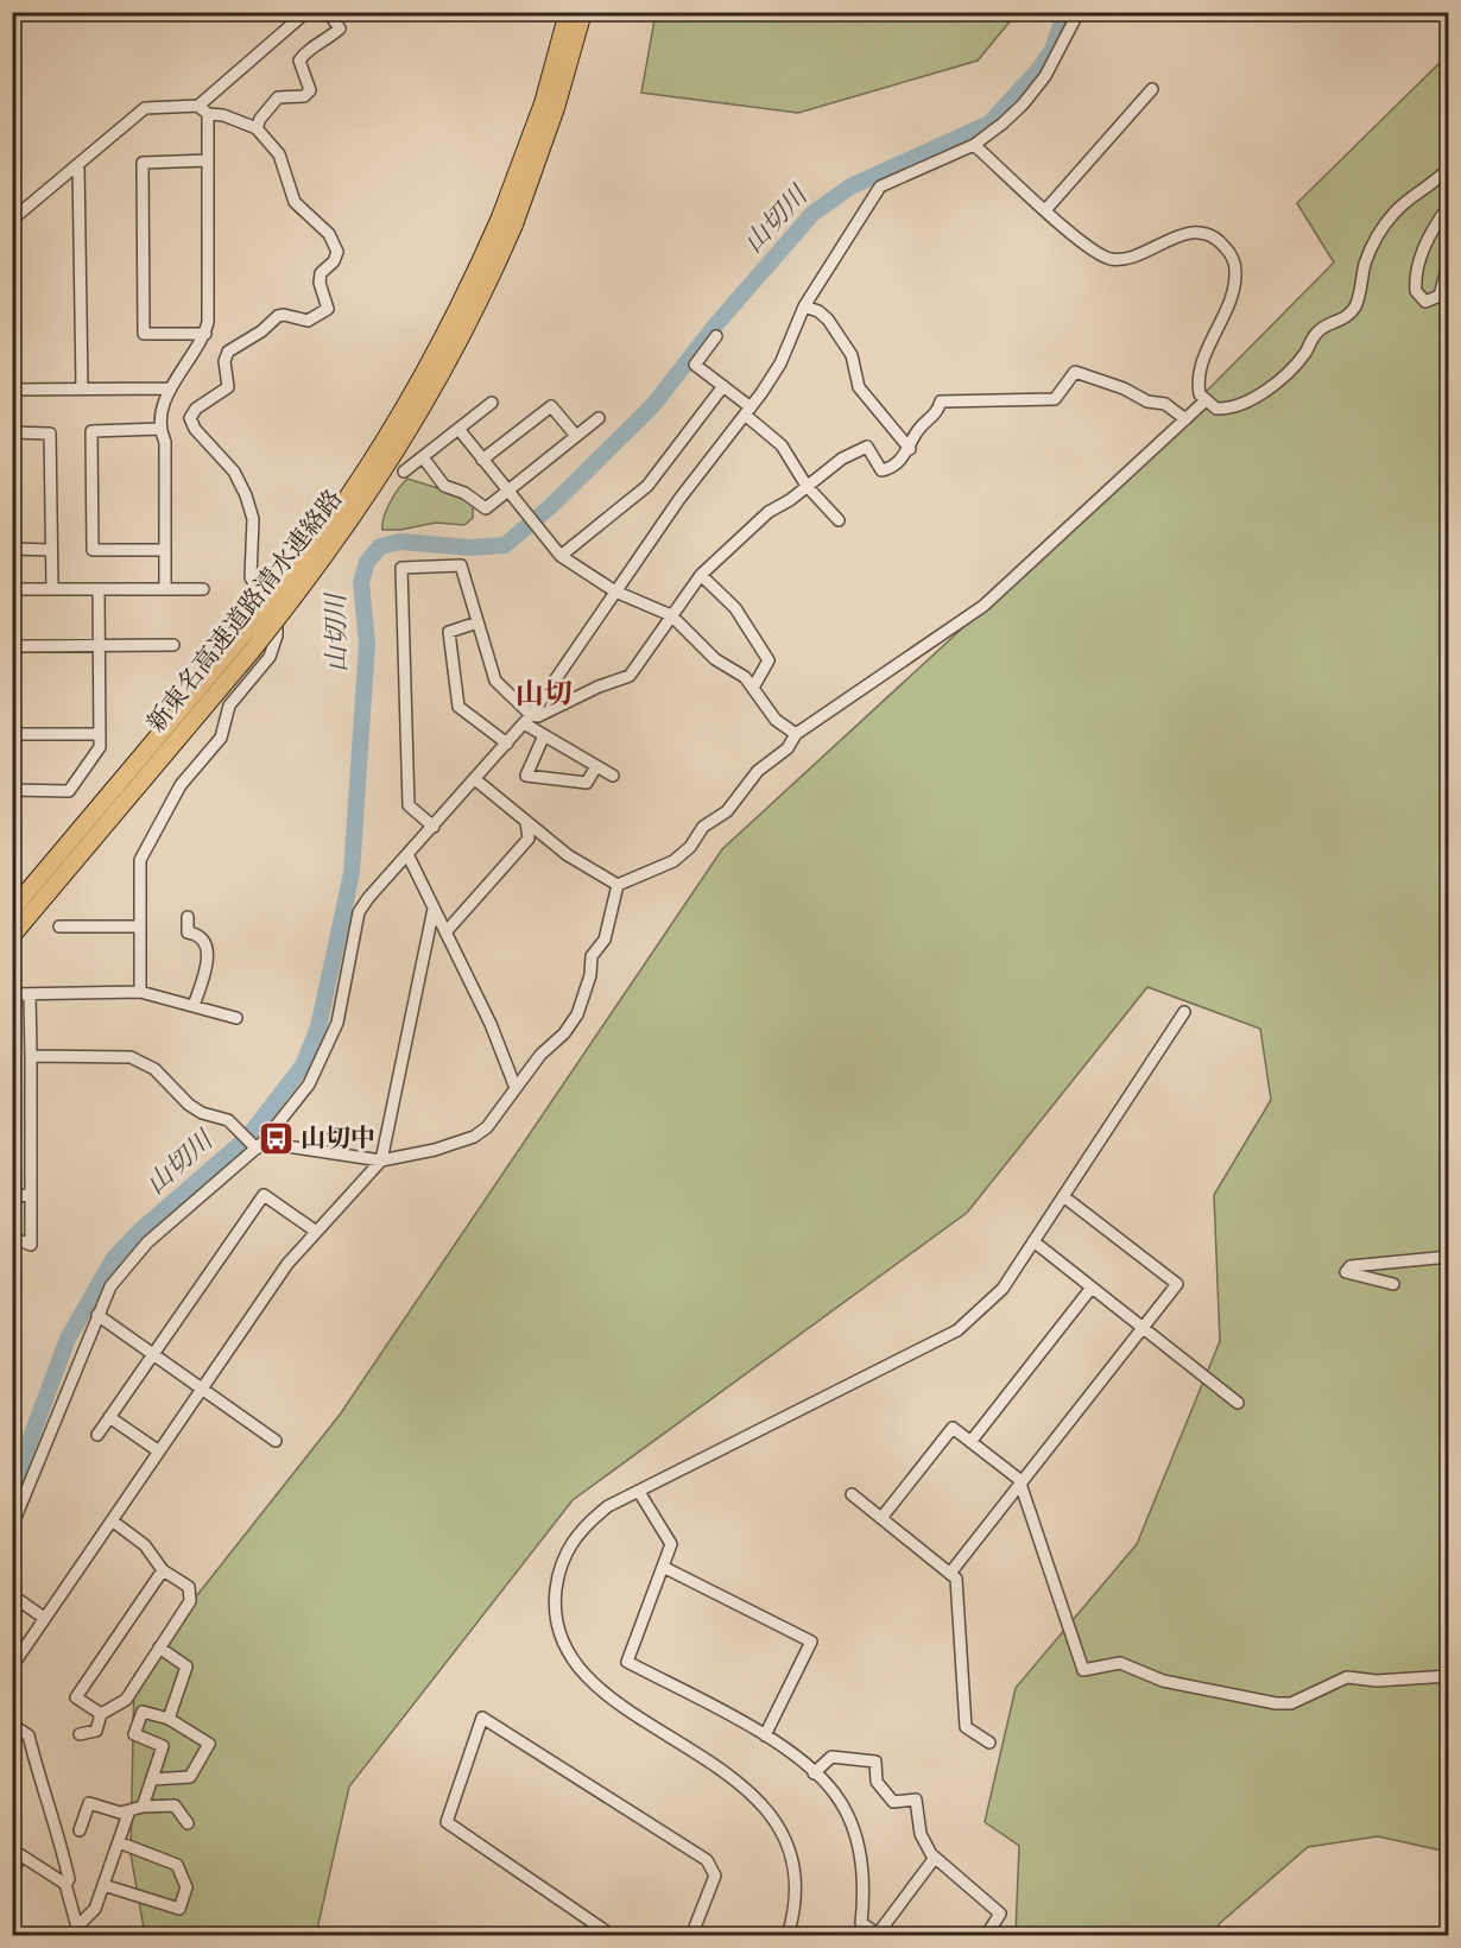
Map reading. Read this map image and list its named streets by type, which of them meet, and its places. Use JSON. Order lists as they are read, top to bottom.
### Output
{
  "streets": {
    "highway": ["新東名高速道路清水連絡路"]
  },
  "districts": ["山切"],
  "water": ["山切川"],
  "places": {
    "bus stop": ["山切中"]
  }
}
